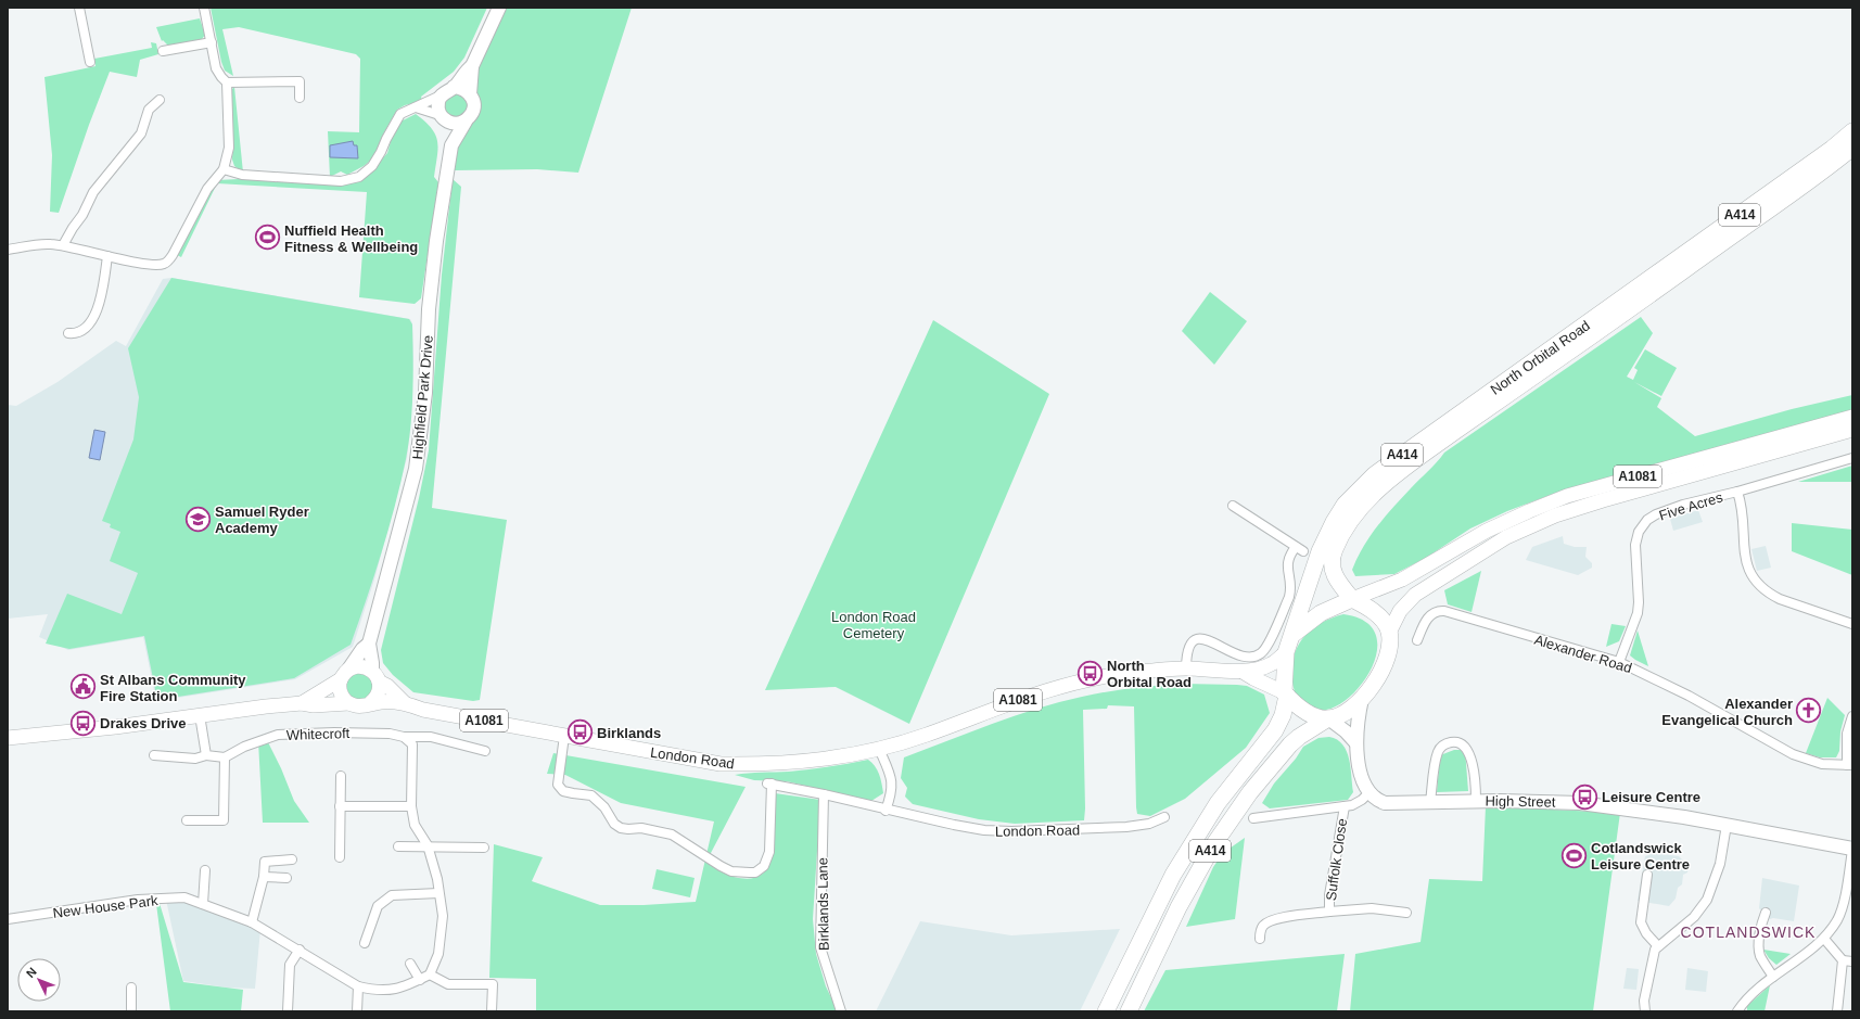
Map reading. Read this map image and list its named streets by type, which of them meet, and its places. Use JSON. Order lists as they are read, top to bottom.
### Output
{
  "streets": {
    "highway": ["A414", "North Orbital Road"],
    "main road": ["A1081", "London Road"],
    "street": [
      "Highfield Park Drive",
      "Five Acres",
      "Alexander Road",
      "Whitecroft",
      "High Street",
      "Suffolk Close",
      "Birklands Lane",
      "New House Park"
    ]
  },
  "crossings": [
    ["A414", "North Orbital Road"],
    ["A414", "A1081"],
    ["A414", "London Road"],
    ["North Orbital Road", "A1081"],
    ["North Orbital Road", "London Road"],
    ["Highfield Park Drive", "London Road"],
    ["A1081", "London Road"],
    ["Five Acres", "Alexander Road"],
    ["London Road", "Birklands Lane"]
  ],
  "districts": ["COTLANDSWICK"],
  "parks": ["London Road Cemetery"],
  "places": {
    "sports": ["Nuffield Health Fitness & Wellbeing", "Cotlandswick Leisure Centre"],
    "school or university": ["Samuel Ryder Academy"],
    "bus stop": [
      "North Orbital Road",
      "Drakes Drive",
      "Birklands",
      "Leisure Centre"
    ],
    "public building": ["St Albans Community Fire Station"],
    "church": ["Alexander Evangelical Church"]
  },
  "north": "top left"
}
